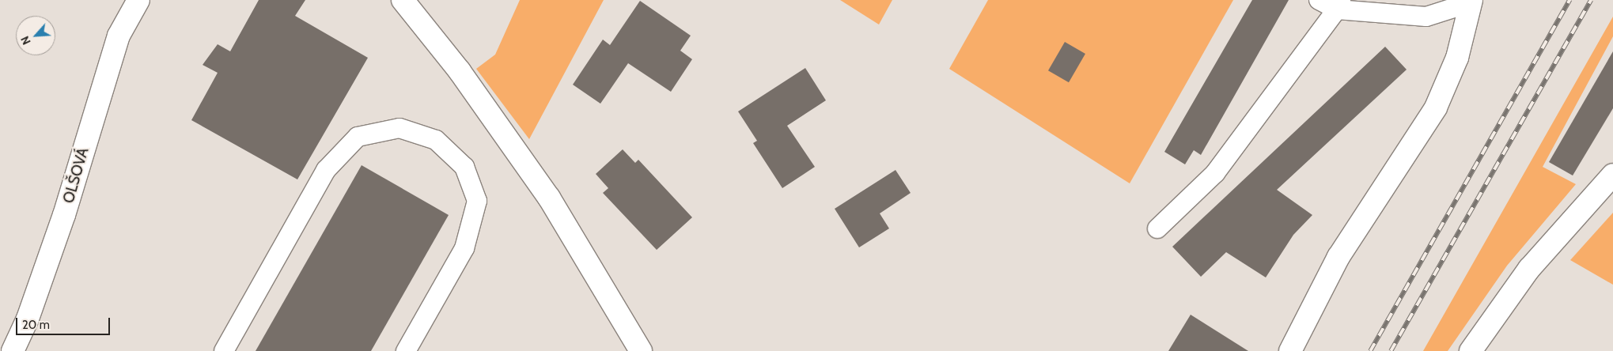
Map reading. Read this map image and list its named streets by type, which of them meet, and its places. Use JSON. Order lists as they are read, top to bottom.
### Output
{
  "streets": {
    "street": ["OLŠOVÁ"]
  },
  "scale_bar": "20 m",
  "north": "bottom left"
}
